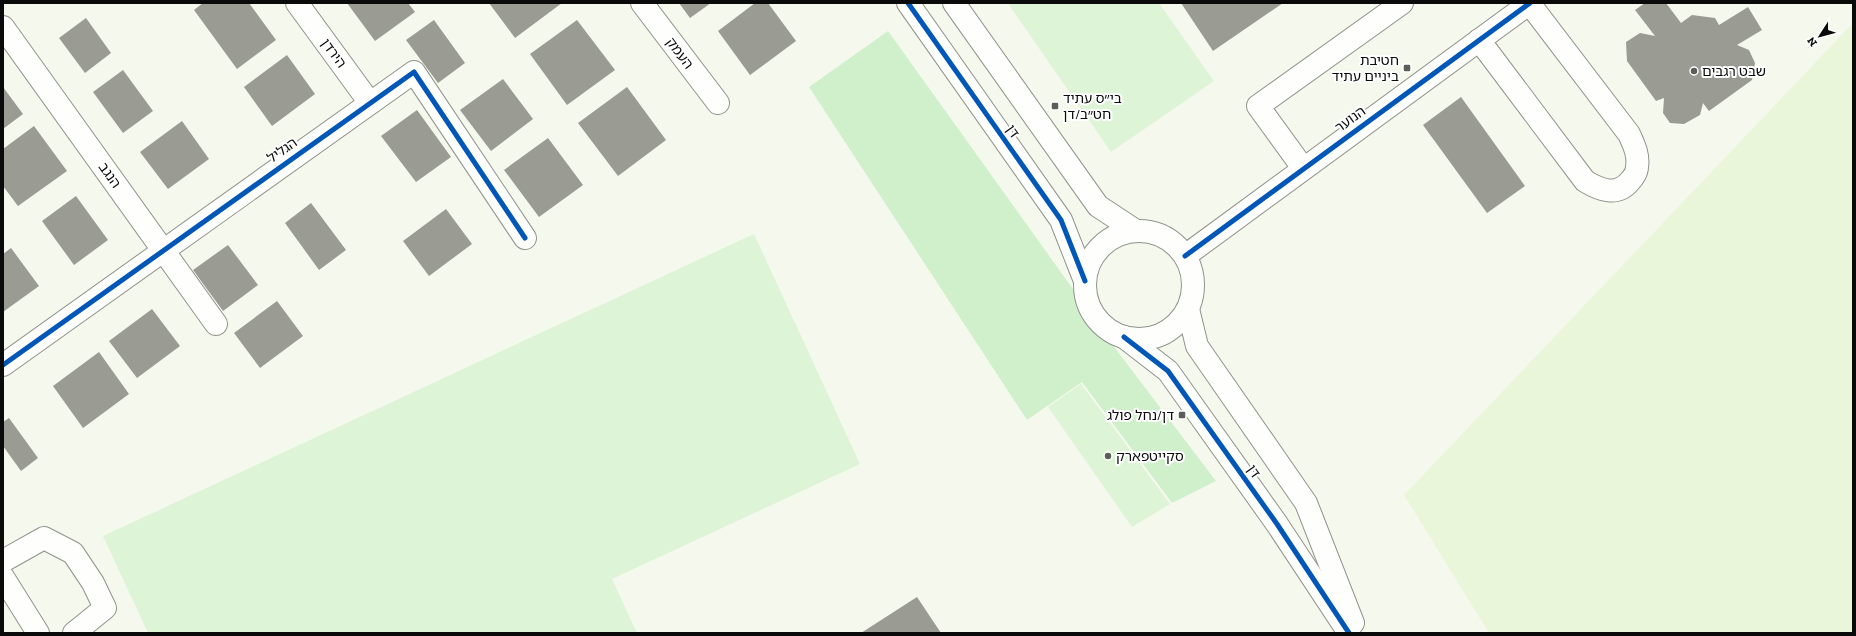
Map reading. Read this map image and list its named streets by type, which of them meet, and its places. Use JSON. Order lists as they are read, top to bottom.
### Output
{
  "streets": {
    "street": [
      "הירדן",
      "העמק",
      "הנוער",
      "דן",
      "הגליל",
      "הנגב"
    ]
  },
  "crossings": [
    ["הירדן", "הגליל"],
    ["הנוער", "דן"],
    ["הגליל", "הנגב"]
  ],
  "places": {
    "transit": ["חטיבת ביניים עתיד", "בי״ס עתיד חט״ב/דן", "דן/נחל פולג"],
    "other": ["שבט רגבים", "סקייטפארק"]
  },
  "north": "bottom left"
}
